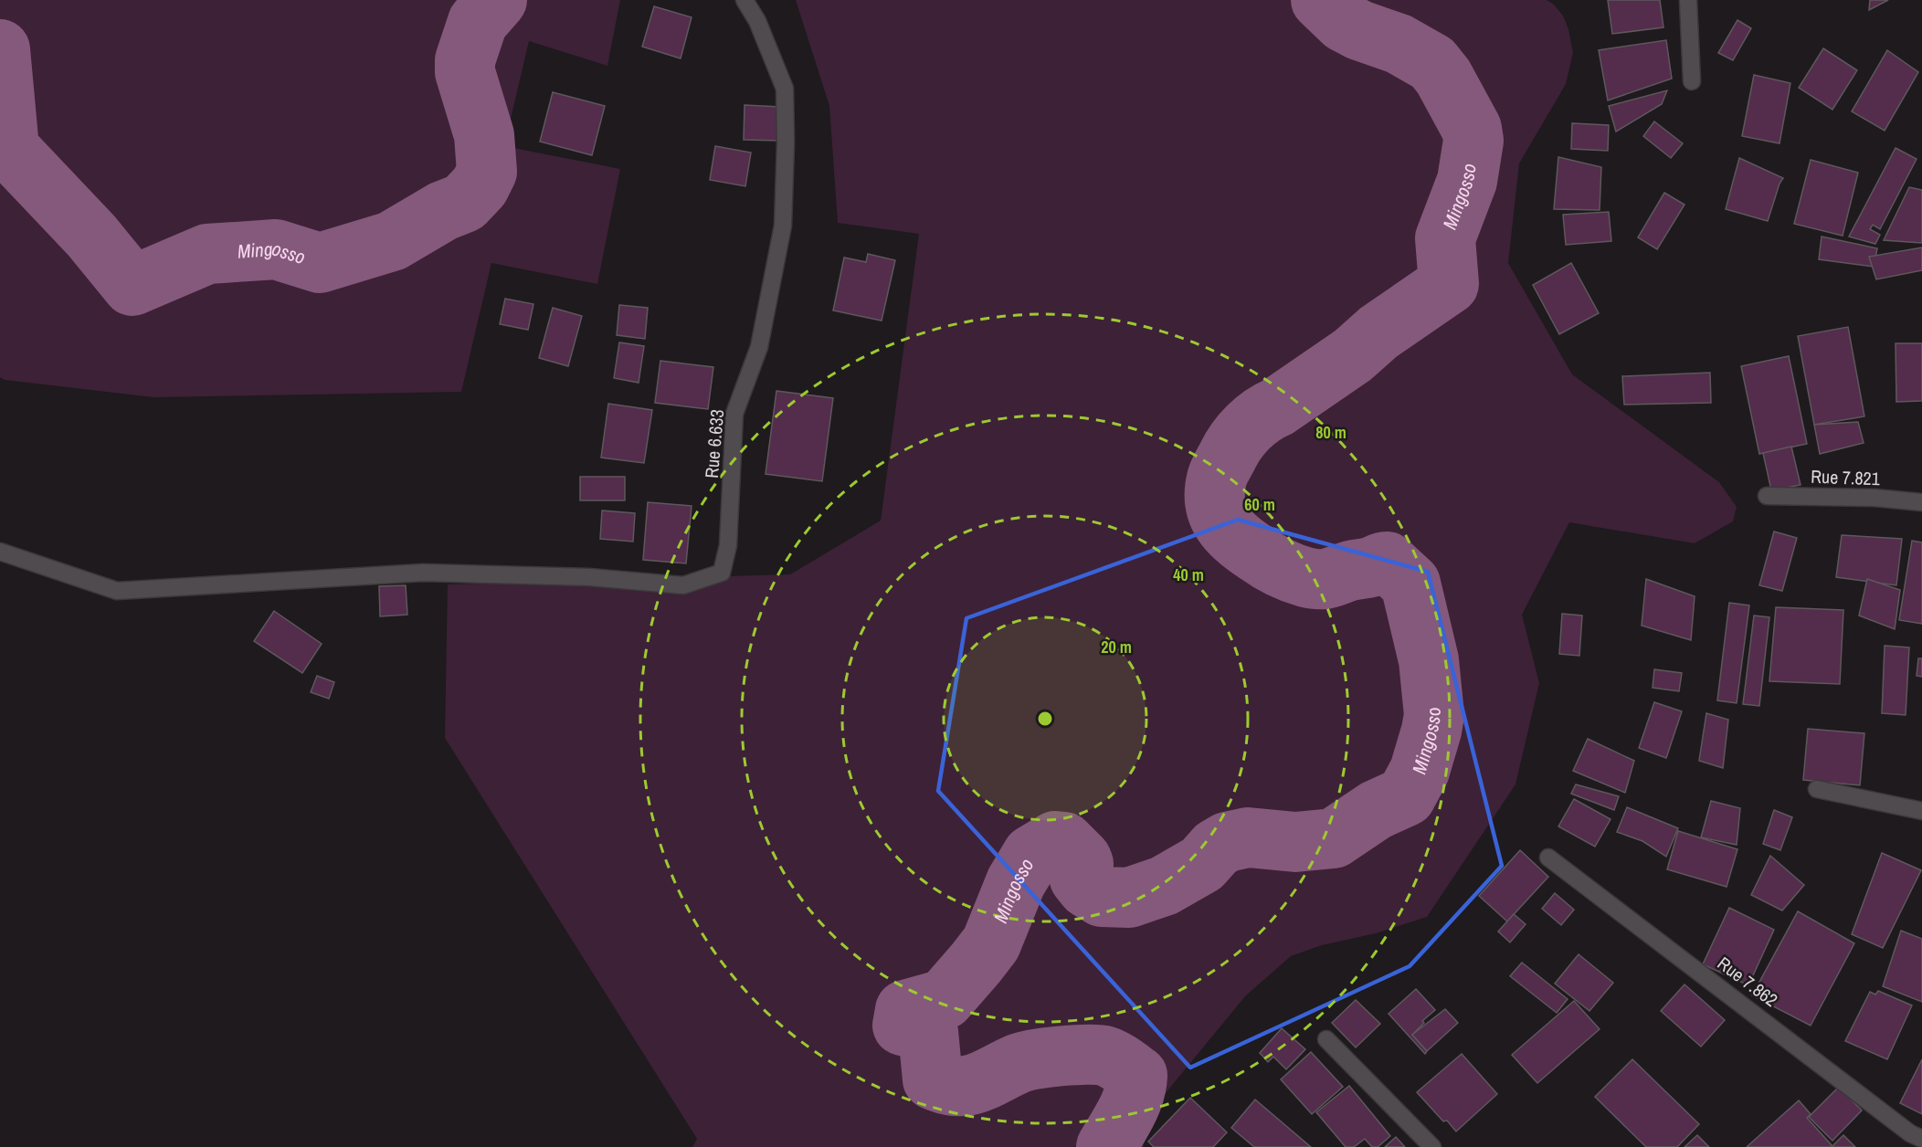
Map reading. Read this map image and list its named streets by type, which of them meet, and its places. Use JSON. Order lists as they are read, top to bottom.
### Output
{
  "streets": {
    "street": ["Rue 6.633", "Rue 7.821", "Rue 7.862"]
  },
  "water": ["Mingosso"],
  "rings": [
    "80 m",
    "60 m",
    "40 m",
    "20 m"
  ]
}
